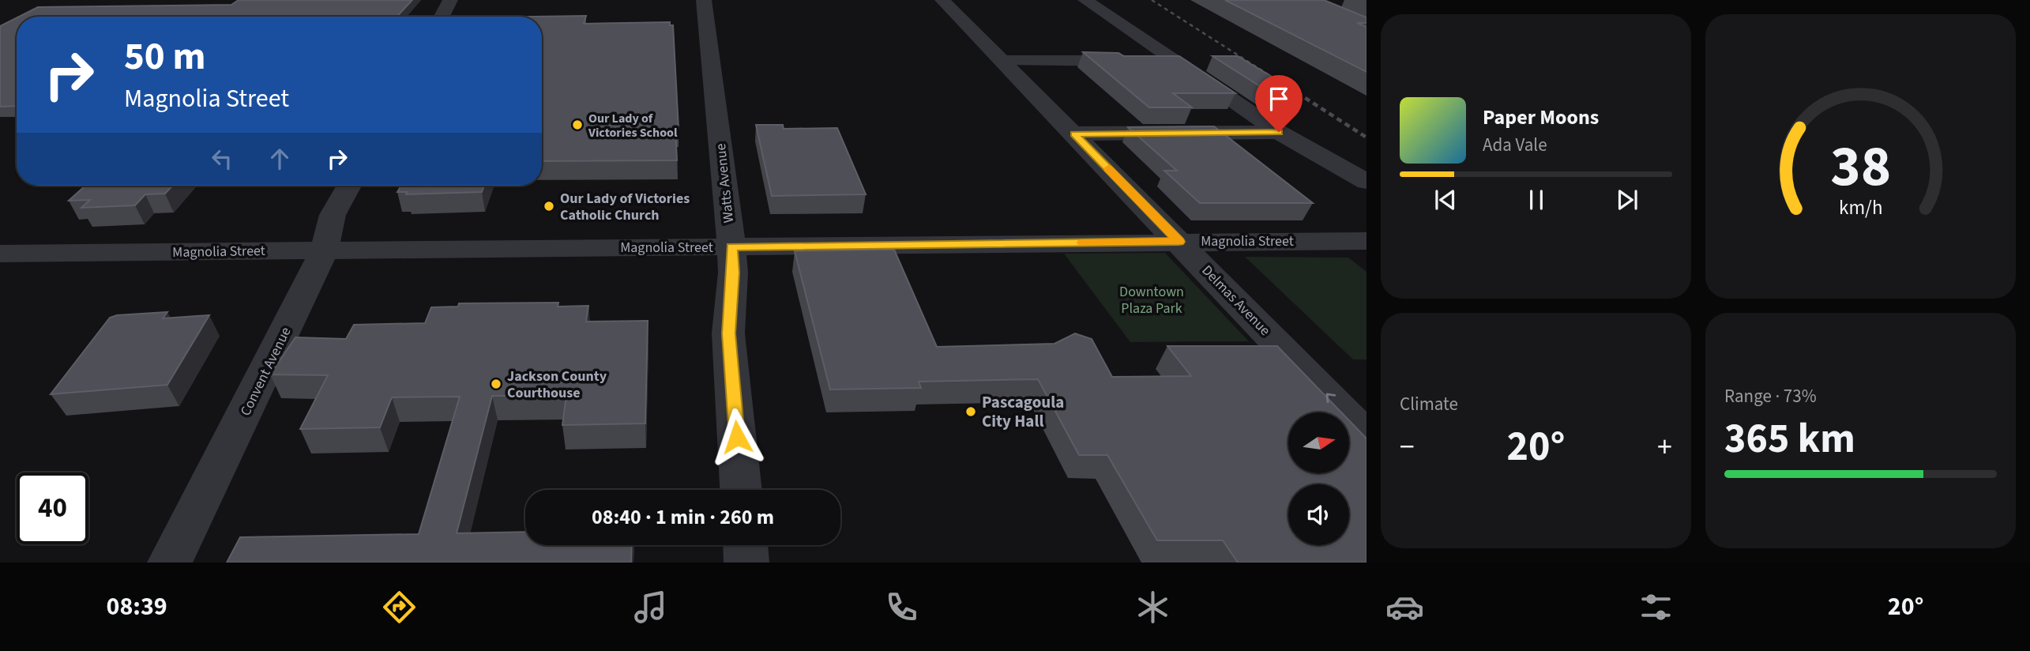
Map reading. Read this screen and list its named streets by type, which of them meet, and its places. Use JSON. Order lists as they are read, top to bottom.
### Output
{
  "streets": {
    "street": [
      "Watts Avenue",
      "Magnolia Street",
      "Delmas Avenue",
      "Convent Avenue"
    ]
  },
  "crossings": [
    ["Watts Avenue", "Magnolia Street"],
    ["Magnolia Street", "Delmas Avenue"],
    ["Magnolia Street", "Convent Avenue"]
  ],
  "parks": ["Downtown Plaza Park"],
  "places": [
    "Our Lady of Victories School",
    "Our Lady of Victories Catholic Church",
    "Jackson County Courthouse",
    "Pascagoula City Hall"
  ],
  "north": "right",
  "page": {
    "turn": ["50 m", "Magnolia Street"],
    "song": ["Paper Moons", "Ada Vale"],
    "tile": [
      "Climate",
      ["Range · 73%", "365 km"]
    ],
    "heat": ["−", "20°", "+"],
    "limit": "40",
    "trip": "08:40 · 1 min · 260 m",
    "tabs": ["08:39", "20°"],
    "gauge": ["38", "km/h"]
  }
}
